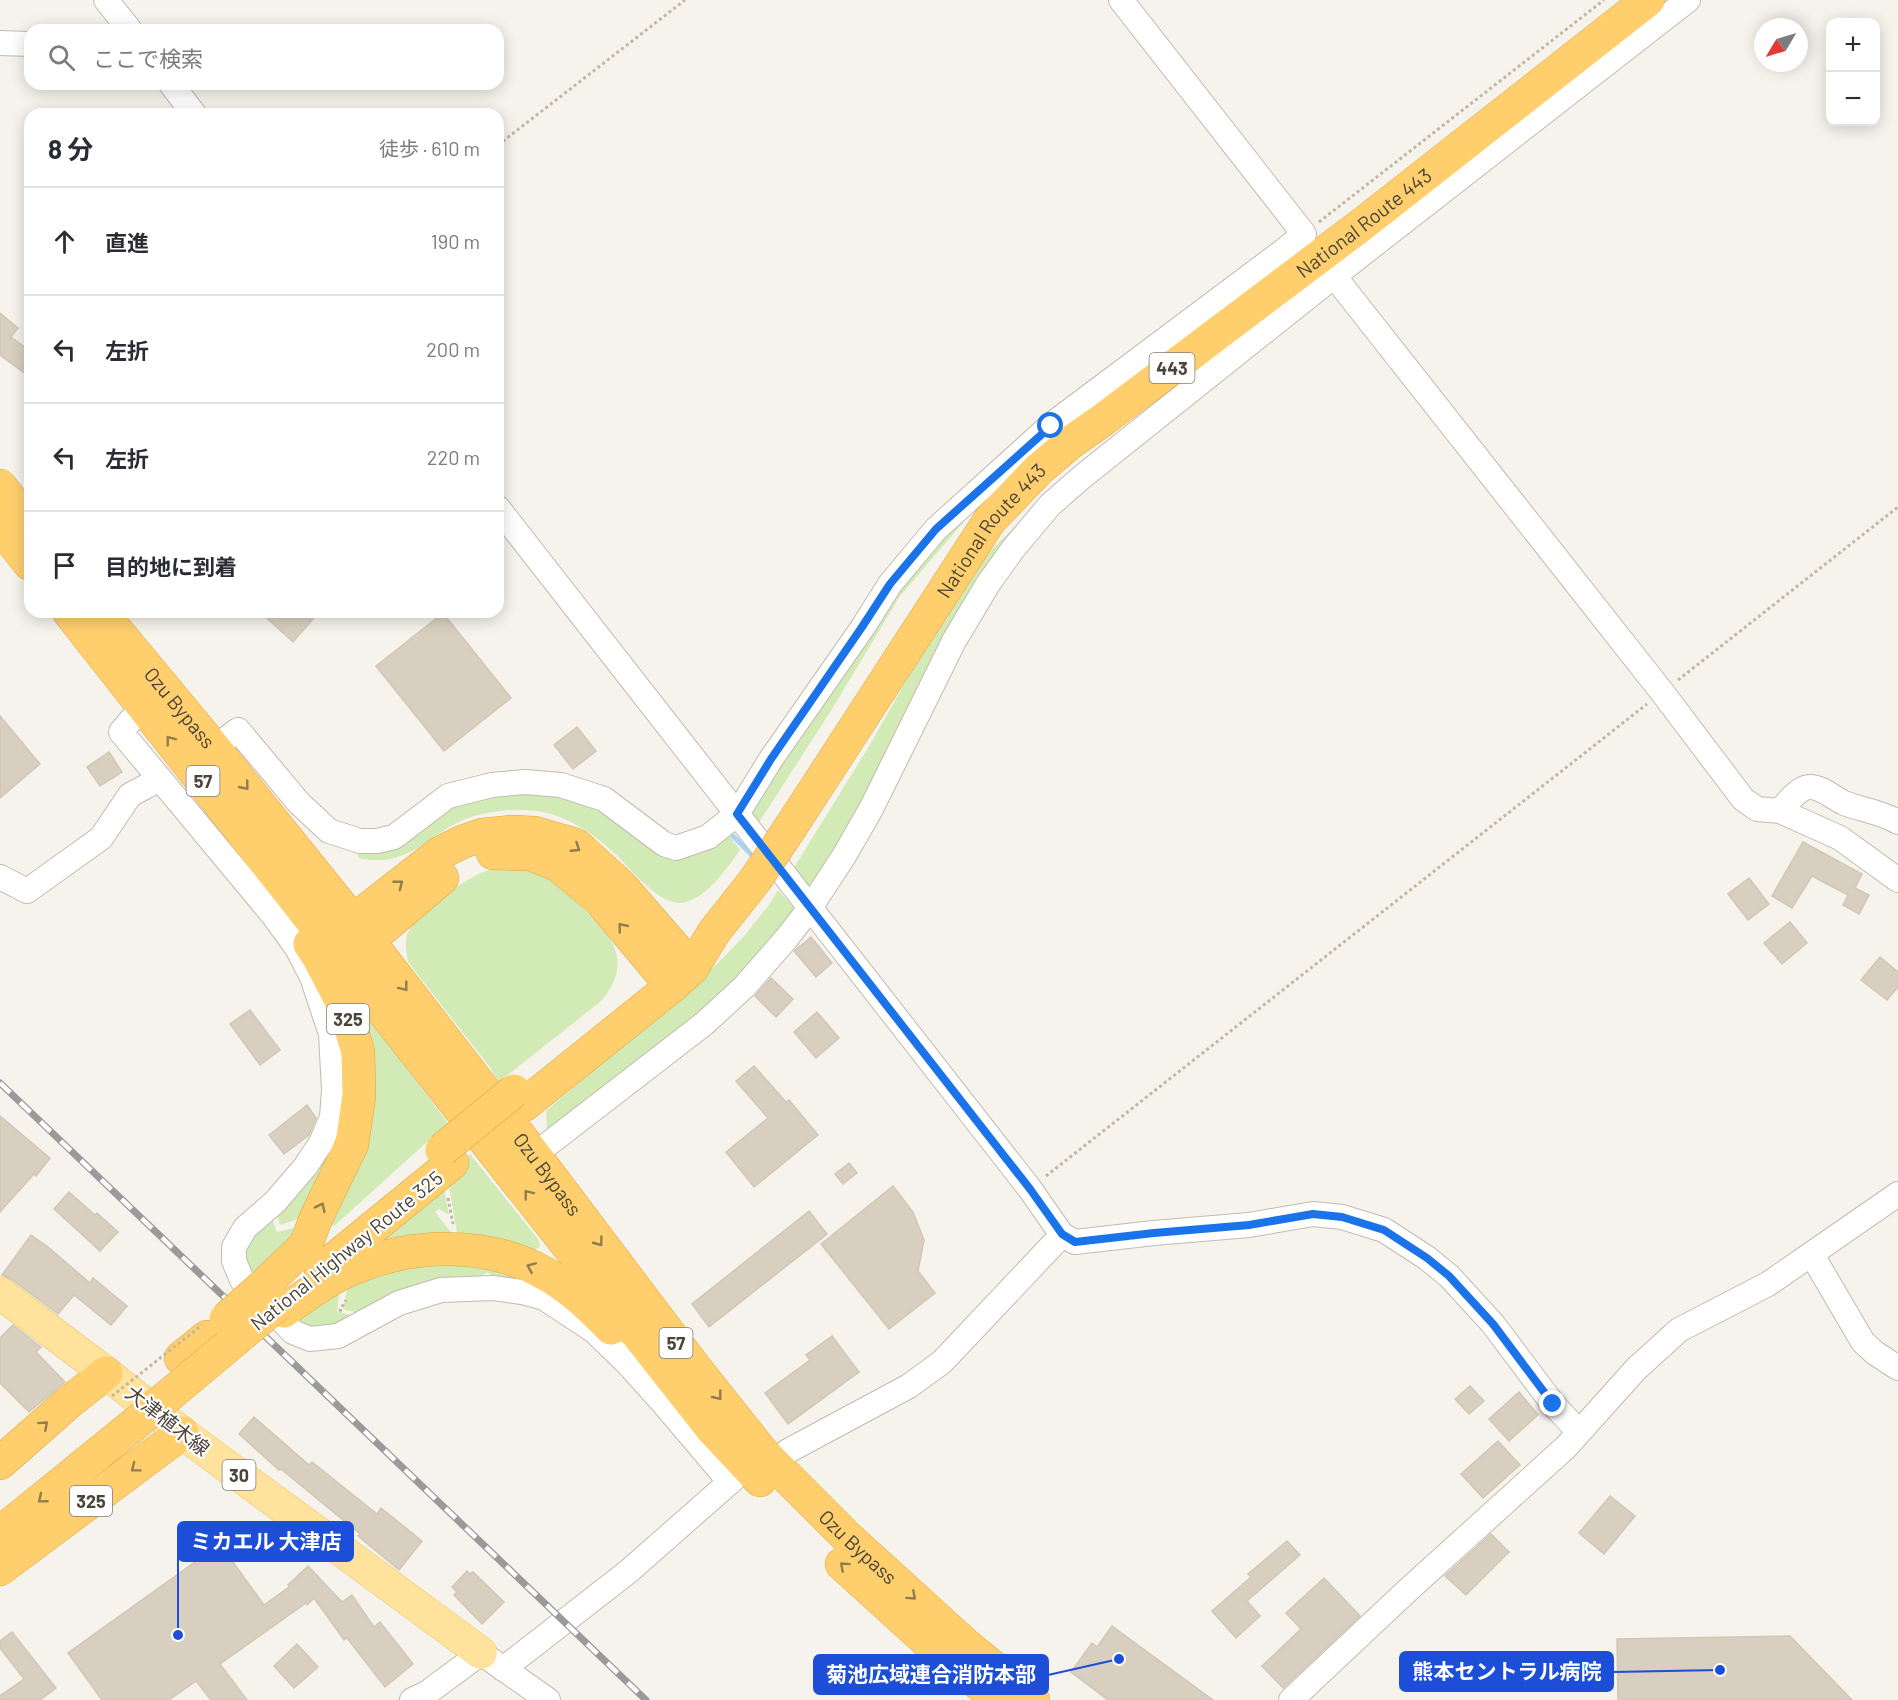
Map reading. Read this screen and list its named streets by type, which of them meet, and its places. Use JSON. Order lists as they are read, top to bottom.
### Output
{
  "streets": {
    "highway": [
      "National Route 443",
      "443",
      "Ozu Bypass",
      "57",
      "325",
      "National Highway Route 325"
    ],
    "main road": ["大津植木線", "30"]
  },
  "crossings": [
    ["National Route 443", "National Highway Route 325"],
    ["Ozu Bypass", "57"],
    ["Ozu Bypass", "325"],
    ["57", "325"],
    ["57", "National Highway Route 325"],
    ["325", "National Highway Route 325"],
    ["325", "大津植木線"],
    ["National Highway Route 325", "大津植木線"]
  ],
  "places": ["ミカエル 大津店", "菊池広域連合消防本部", "熊本セントラル病院"],
  "north": "bottom left",
  "page": {
    "map_buttons": ["+", "−"],
    "search": "ここで検索",
    "heading": ["8 分", "徒歩 · 610 m"],
    "list": [
      ["直進", "190 m"],
      ["左折", "200 m"],
      ["左折", "220 m"],
      "目的地に到着"
    ]
  }
}
